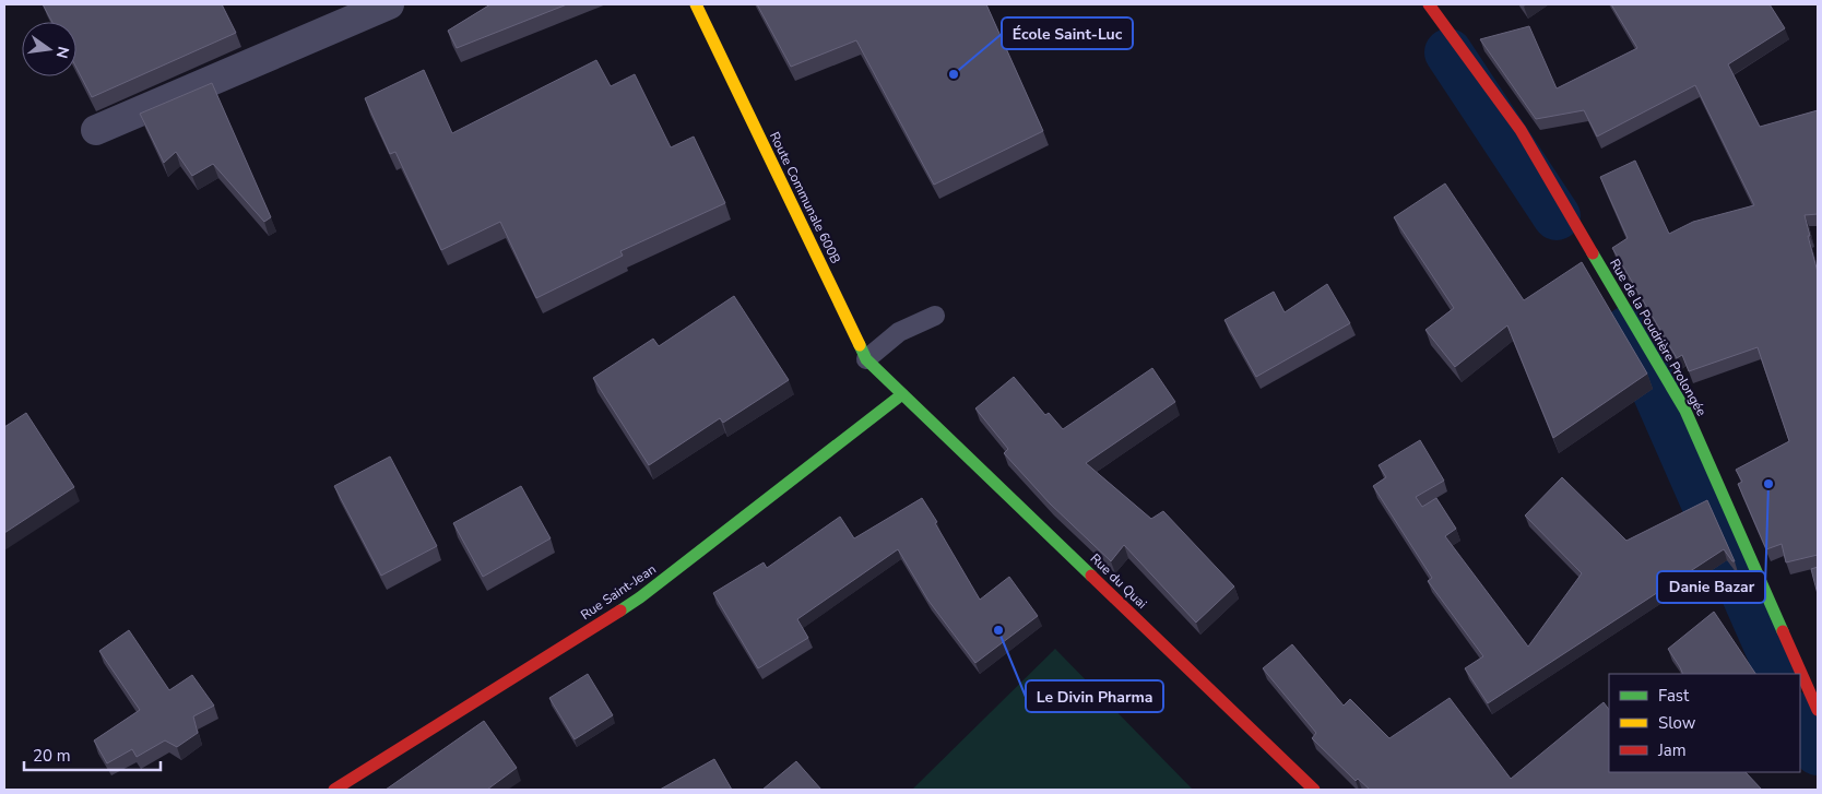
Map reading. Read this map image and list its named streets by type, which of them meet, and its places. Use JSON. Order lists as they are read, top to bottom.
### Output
{
  "streets": {
    "street": [
      "Route Communale 600B",
      "Rue de la Poudrière Prolongée",
      "Rue du Quai",
      "Rue Saint-Jean"
    ]
  },
  "crossings": [
    ["Route Communale 600B", "Rue du Quai"],
    ["Route Communale 600B", "Rue Saint-Jean"],
    ["Rue du Quai", "Rue Saint-Jean"]
  ],
  "places": ["École Saint-Luc", "Danie Bazar", "Le Divin Pharma"],
  "legend": ["Fast", "Slow", "Jam"],
  "scale_bar": "20 m",
  "north": "right"
}
